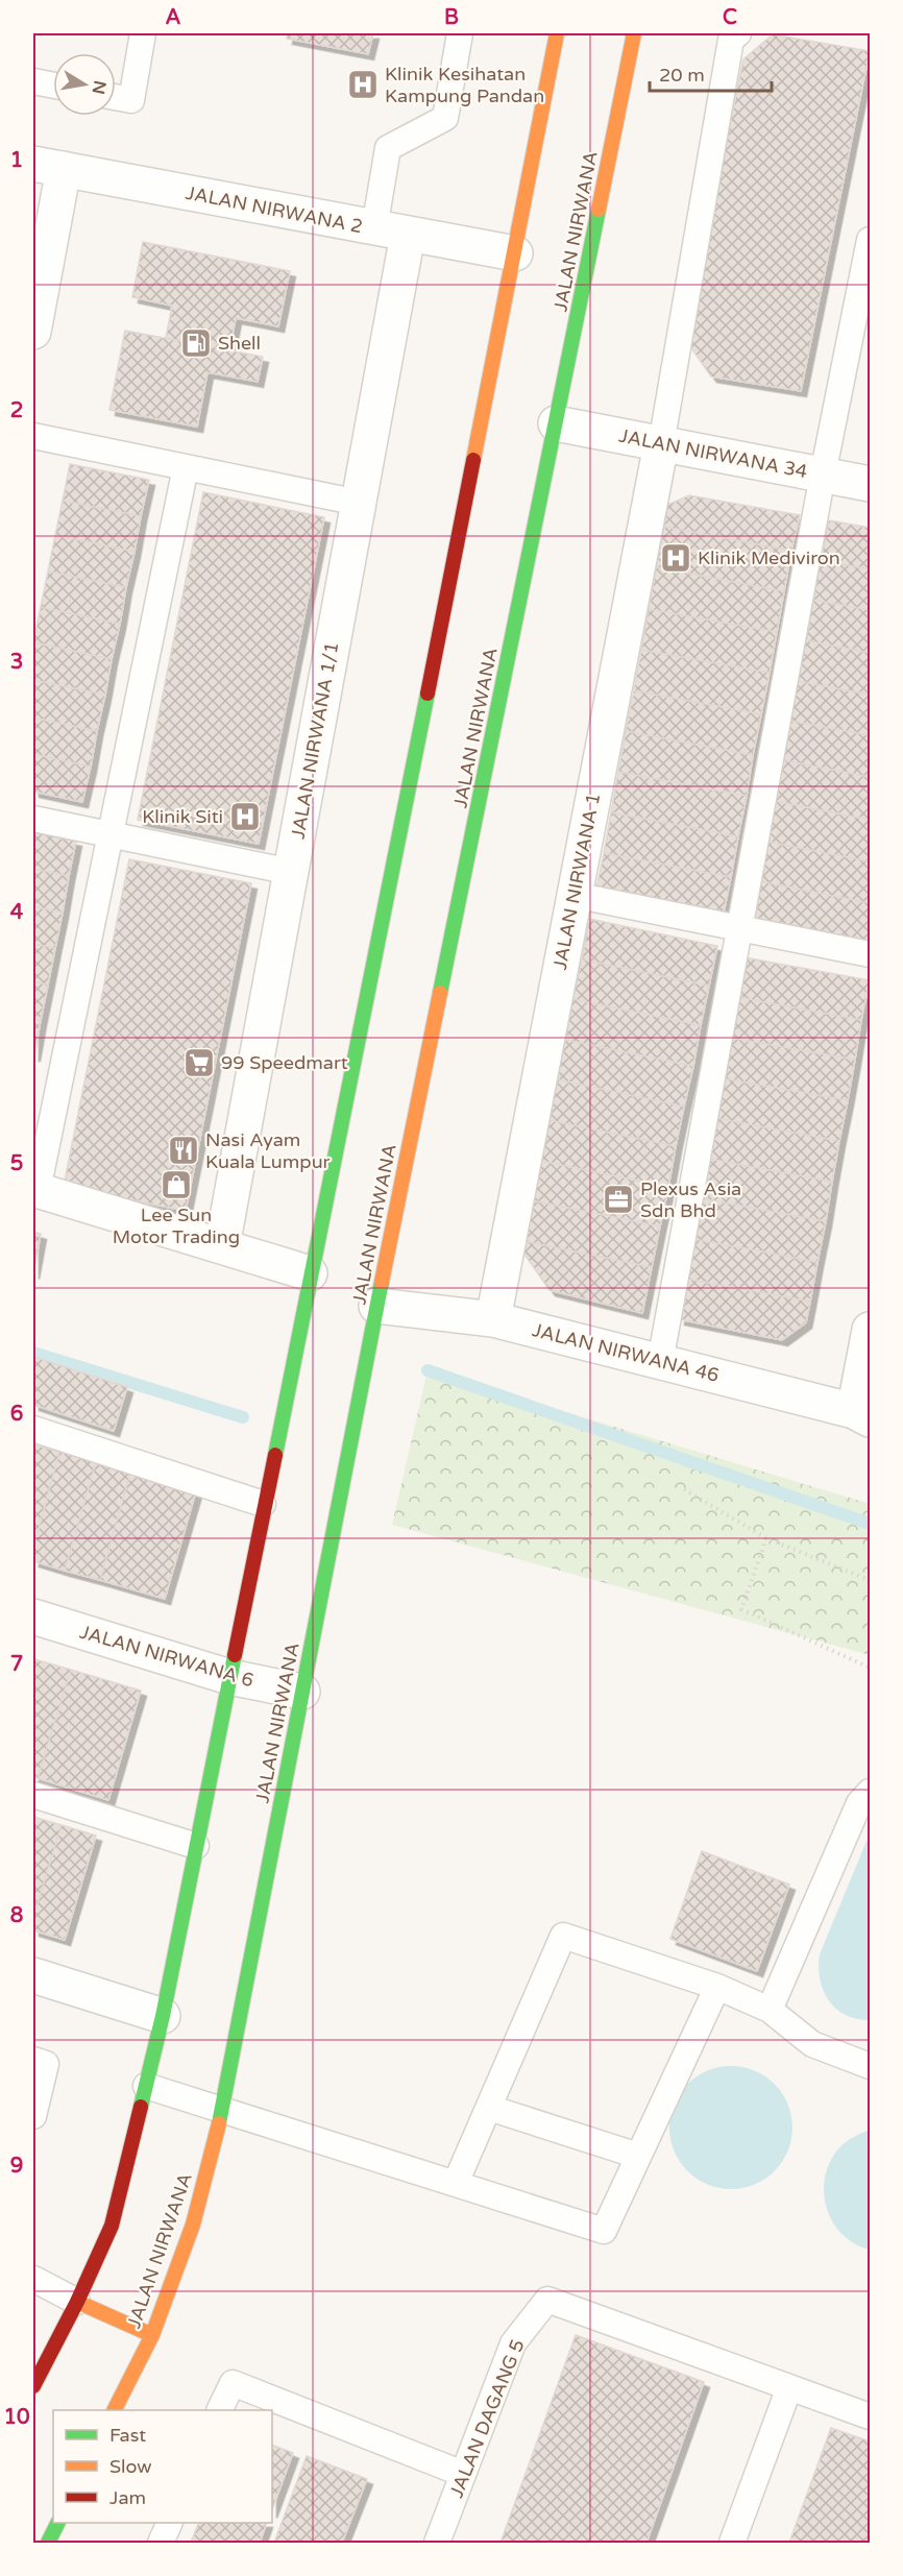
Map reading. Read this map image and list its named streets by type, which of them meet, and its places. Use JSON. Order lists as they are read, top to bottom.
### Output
{
  "streets": {
    "street": [
      "JALAN NIRWANA 2",
      "JALAN NIRWANA",
      "JALAN NIRWANA 34",
      "JALAN NIRWANA 1/1",
      "JALAN NIRWANA 1",
      "JALAN NIRWANA 46",
      "JALAN NIRWANA 6"
    ],
    "lane": ["JALAN DAGANG 5"]
  },
  "crossings": [
    ["JALAN NIRWANA 2", "JALAN NIRWANA 1/1"],
    ["JALAN NIRWANA", "JALAN NIRWANA 34"],
    ["JALAN NIRWANA", "JALAN NIRWANA 46"],
    ["JALAN NIRWANA", "JALAN NIRWANA 6"],
    ["JALAN NIRWANA 34", "JALAN NIRWANA 1"],
    ["JALAN NIRWANA 1", "JALAN NIRWANA 46"]
  ],
  "places": {
    "hospital": ["Klinik Kesihatan Kampung Pandan", "Klinik Mediviron", "Klinik Siti"],
    "fuel station": ["Shell"],
    "supermarket": ["99 Speedmart"],
    "restaurant": ["Nasi Ayam Kuala Lumpur"],
    "shop": ["Lee Sun Motor Trading"],
    "office": ["Plexus Asia Sdn Bhd"]
  },
  "legend": ["Fast", "Slow", "Jam"],
  "scale_bar": "20 m",
  "north": "right",
  "grid": {
    "columns": ["A", "B", "C"],
    "rows": [
      "1",
      "2",
      "3",
      "4",
      "5",
      "6",
      "7",
      "8",
      "9",
      "10"
    ]
  }
}
